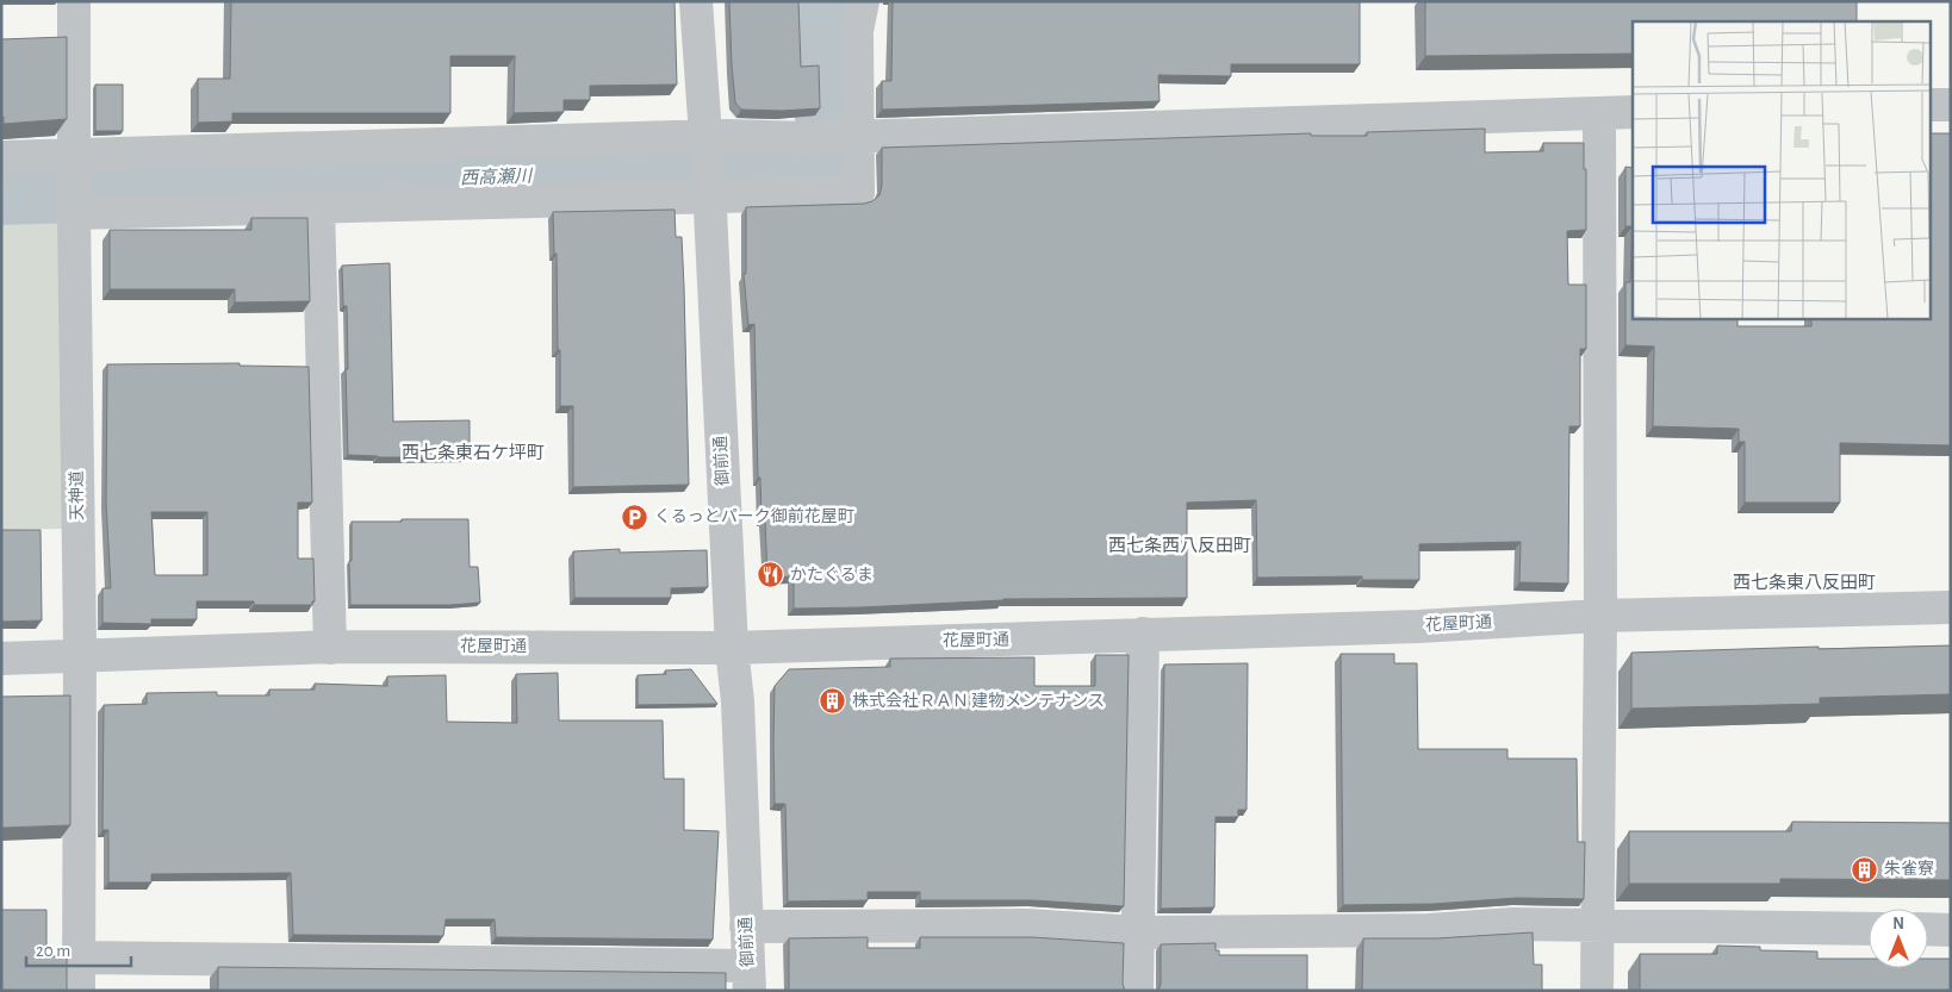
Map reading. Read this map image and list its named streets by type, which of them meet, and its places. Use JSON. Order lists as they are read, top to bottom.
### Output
{
  "streets": {
    "street": ["御前通", "天神道", "花屋町通"]
  },
  "crossings": [
    ["御前通", "花屋町通"],
    ["天神道", "花屋町通"]
  ],
  "districts": ["西七条東石ケ坪町", "西七条西八反田町", "西七条東八反田町"],
  "water": ["西高瀬川"],
  "places": {
    "parking": ["くるっとパーク御前花屋町"],
    "restaurant": ["かたぐるま"],
    "building": ["株式会社ＲＡＮ 建物メンテナンス", "朱雀寮"]
  },
  "scale_bar": "20 m",
  "north": "top"
}
